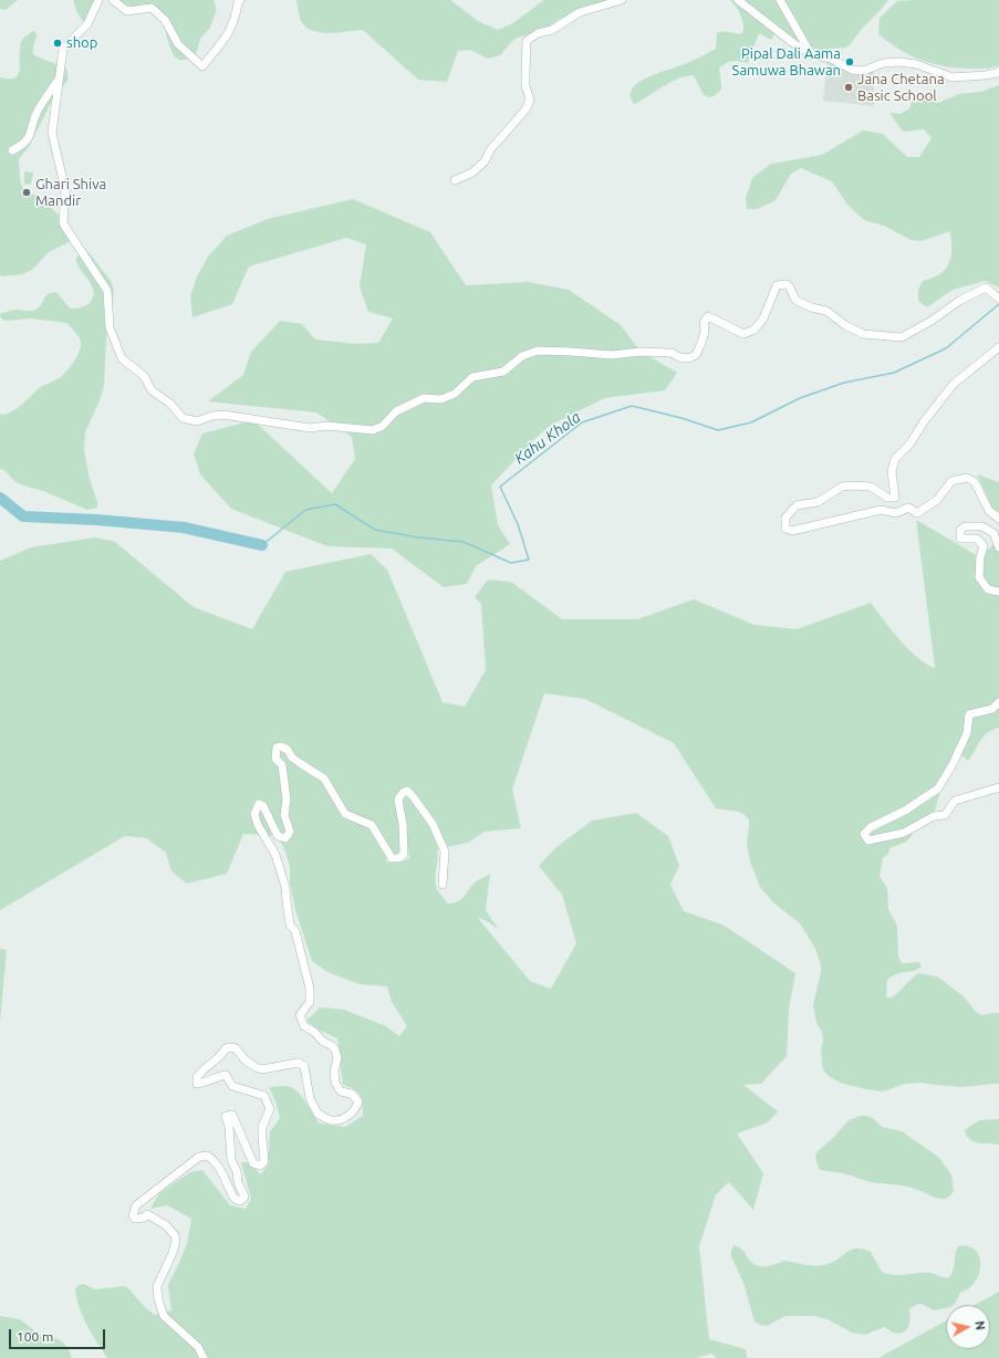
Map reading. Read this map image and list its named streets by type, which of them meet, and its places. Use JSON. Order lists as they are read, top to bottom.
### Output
{
  "water": ["Kahu Khola"],
  "places": [
    "shop",
    "Pipal Dali Aama Samuwa Bhawan",
    "Jana Chetana Basic School",
    "Ghari Shiva Mandir"
  ],
  "scale_bar": "100 m",
  "north": "right"
}
